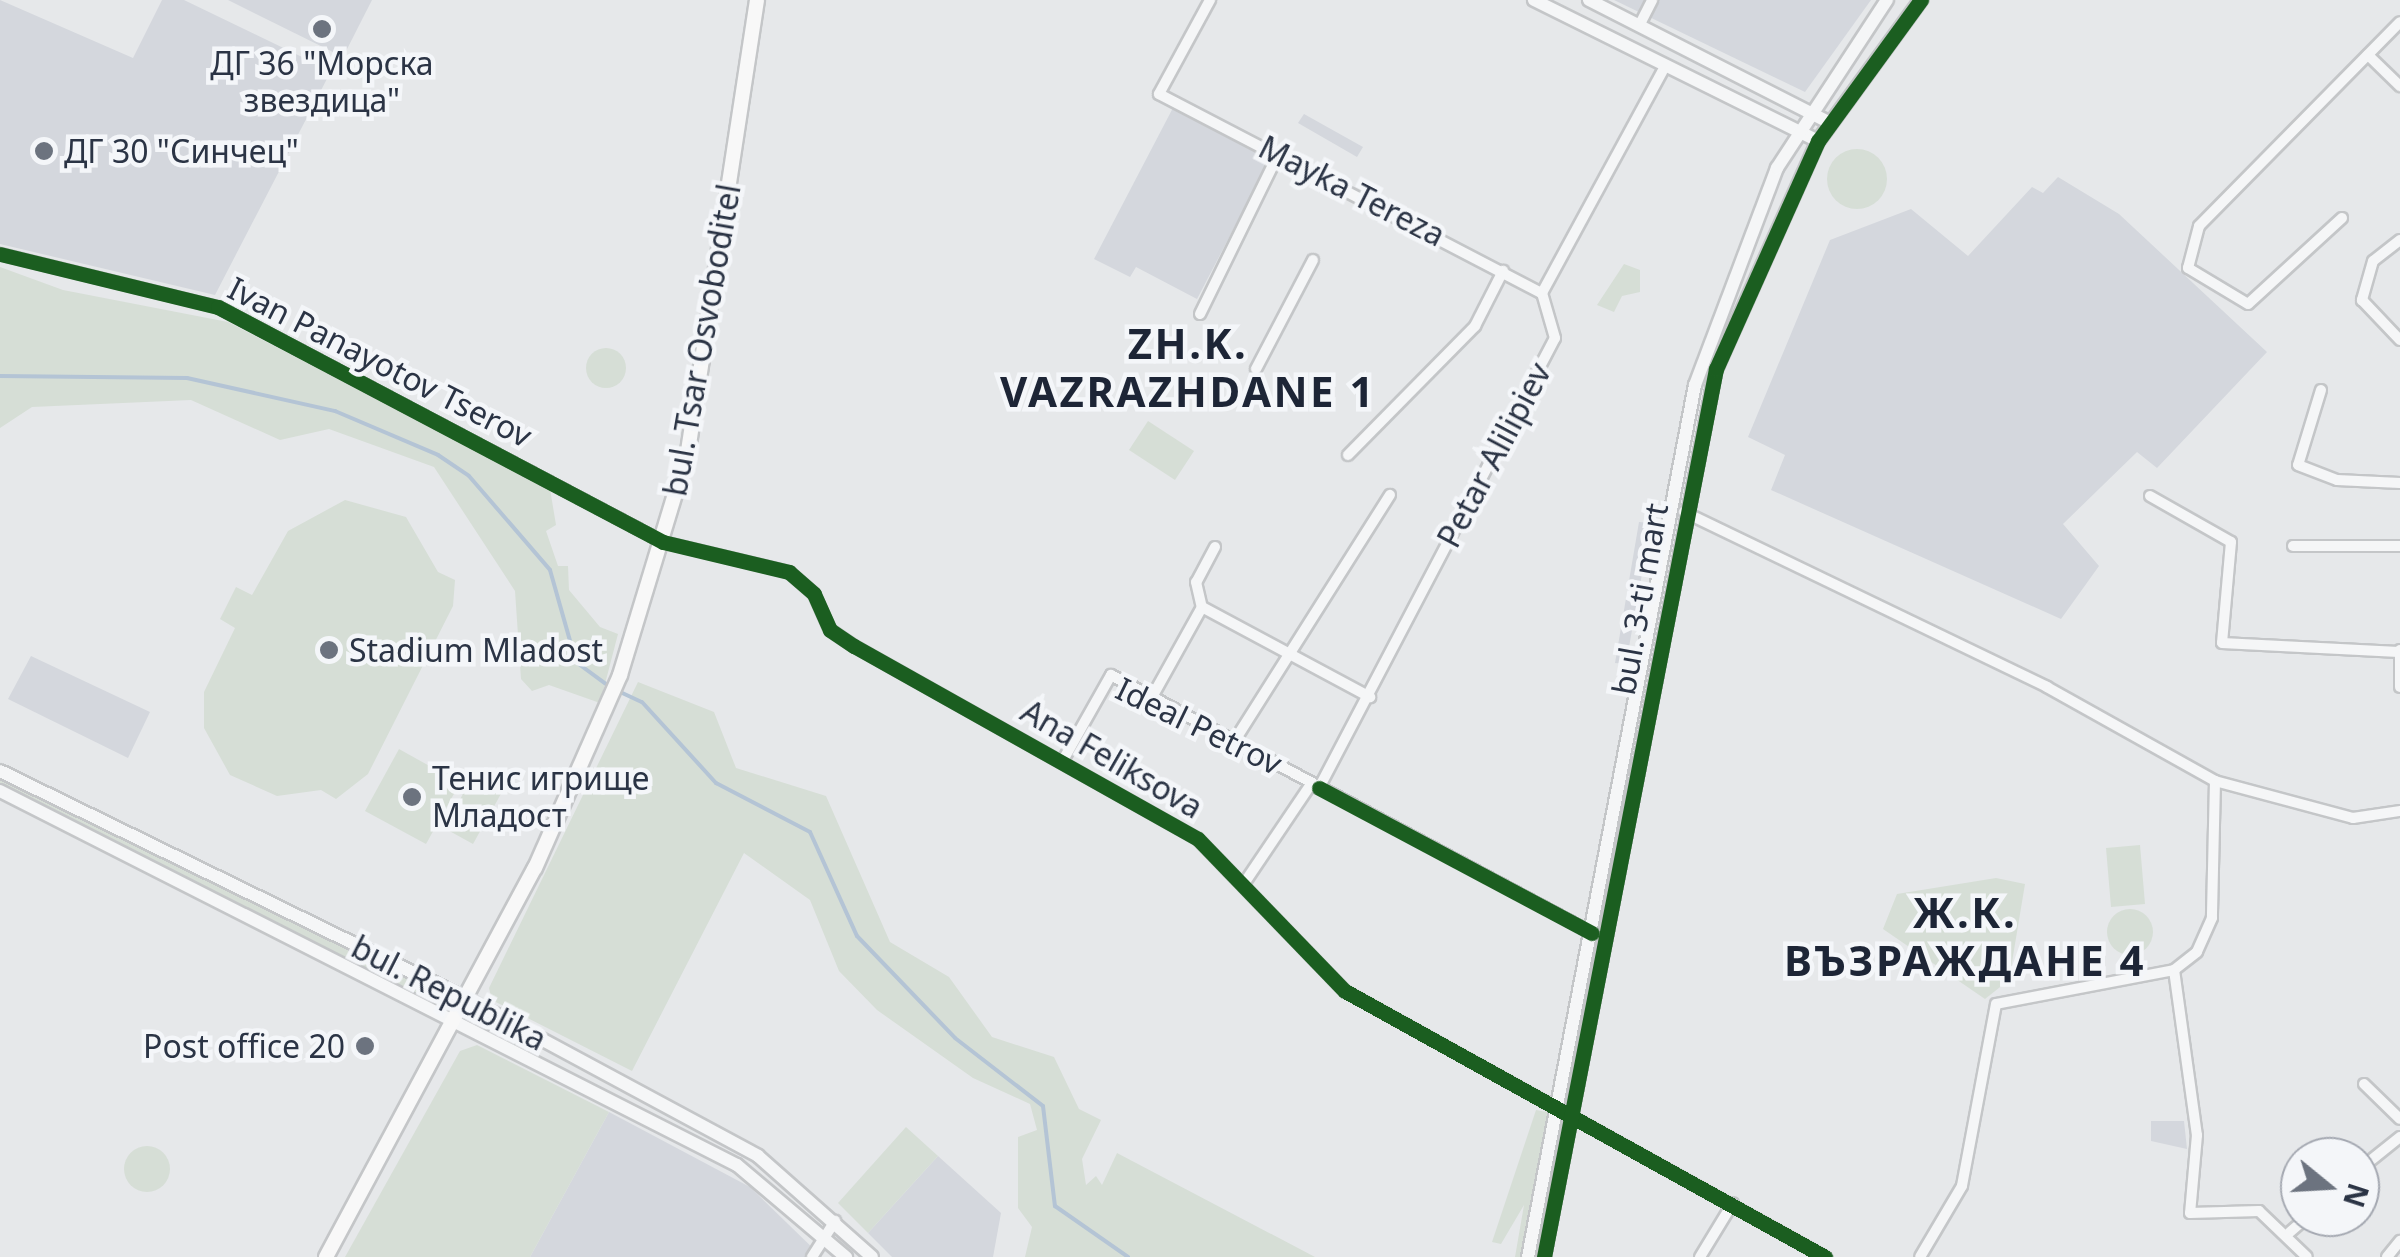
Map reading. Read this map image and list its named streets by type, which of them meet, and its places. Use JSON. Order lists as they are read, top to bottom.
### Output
{
  "streets": {
    "main road": ["bul. Tsar Osvoboditel"],
    "street": [
      "Mayka Tereza",
      "Ivan Panayotov Tserov",
      "Petar Alilipiev",
      "bul. 3-ti mart",
      "Ideal Petrov",
      "Ana Feliksova",
      "bul. Republika"
    ]
  },
  "crossings": [
    ["Mayka Tereza", "Petar Alilipiev"],
    ["bul. Tsar Osvoboditel", "Ivan Panayotov Tserov"],
    ["bul. Tsar Osvoboditel", "Ana Feliksova"],
    ["bul. Tsar Osvoboditel", "bul. Republika"],
    ["Ivan Panayotov Tserov", "Ana Feliksova"],
    ["Petar Alilipiev", "Ideal Petrov"],
    ["Petar Alilipiev", "Ana Feliksova"],
    ["bul. 3-ti mart", "Ideal Petrov"],
    ["bul. 3-ti mart", "Ana Feliksova"],
    ["Ideal Petrov", "Ana Feliksova"]
  ],
  "districts": ["ZH.K. VAZRAZHDANE 1", "Ж.К. ВЪЗРАЖДАНЕ 4"],
  "places": [
    "ДГ 36 \"Морска звездица\"",
    "ДГ 30 \"Синчец\"",
    "Stadium Mladost",
    "Тенис игрище Младост",
    "Post office 20"
  ],
  "north": "right"
}
